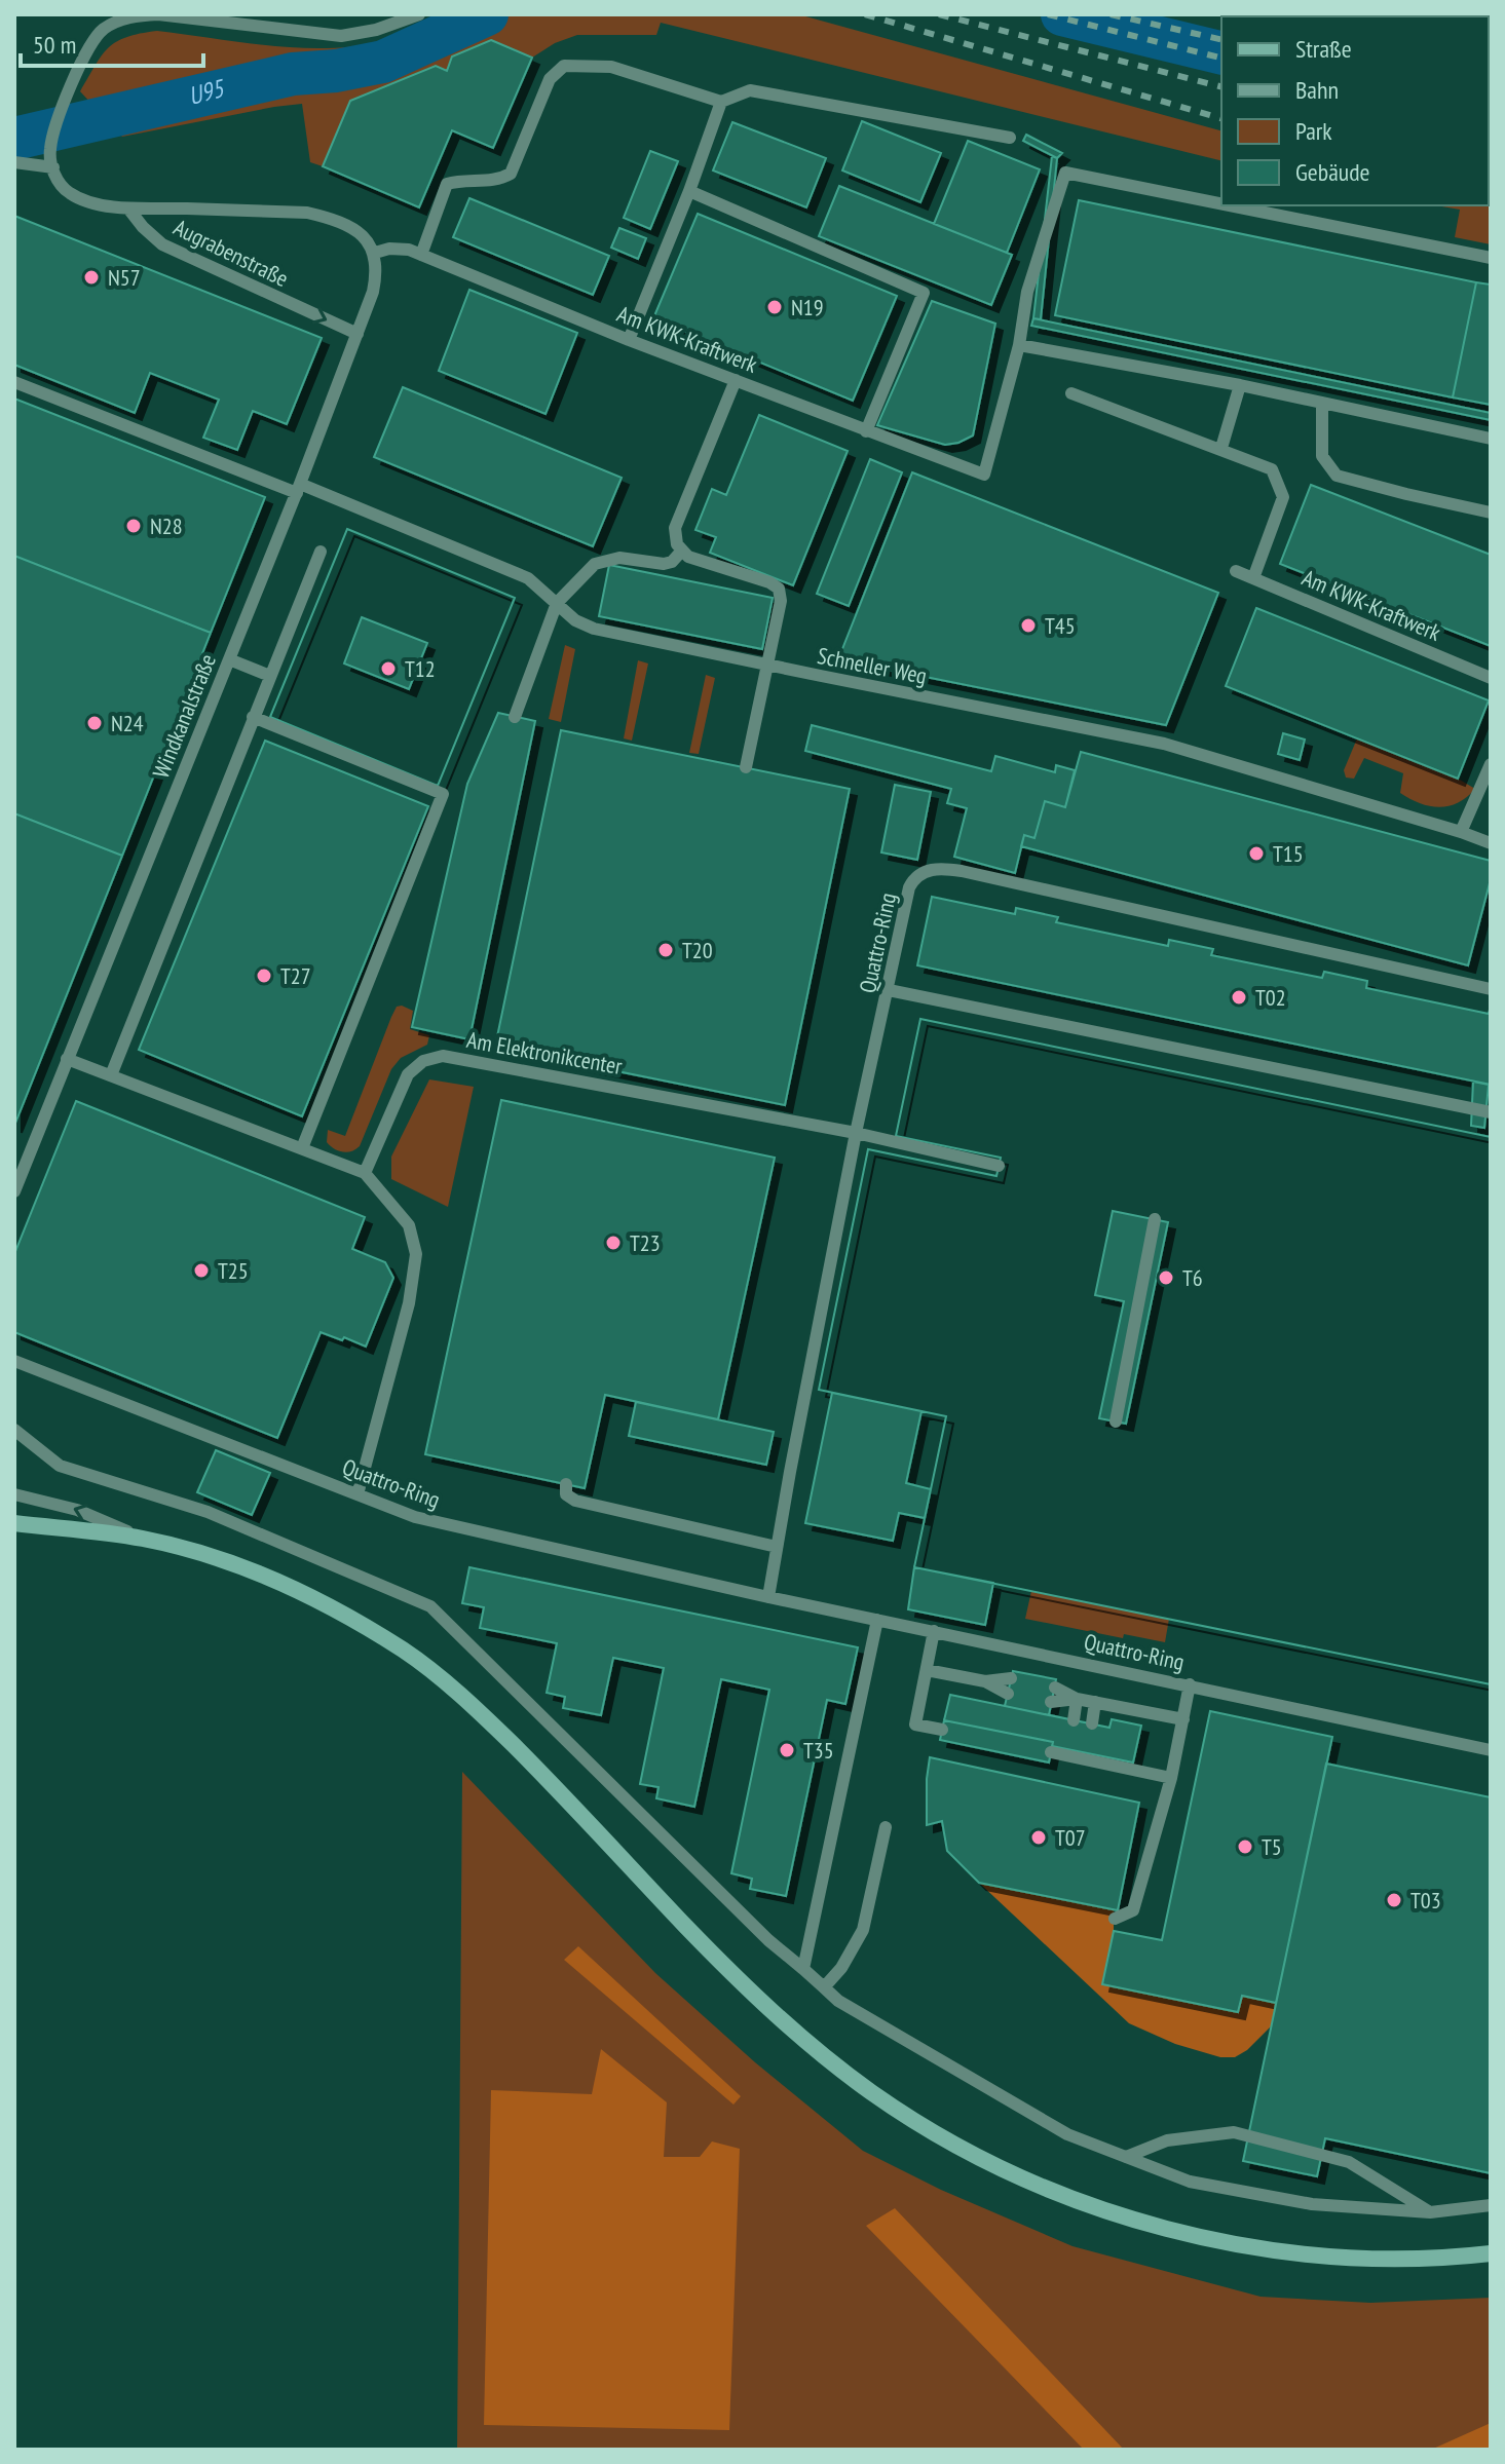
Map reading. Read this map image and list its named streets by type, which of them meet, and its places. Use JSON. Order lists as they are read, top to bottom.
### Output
{
  "streets": {
    "lane": [
      "Augrabenstraße",
      "Am KWK-Kraftwerk",
      "Schneller Weg",
      "Windkanalstraße",
      "Quattro-Ring",
      "Am Elektronikcenter"
    ]
  },
  "crossings": [
    ["Augrabenstraße", "Windkanalstraße"],
    ["Am KWK-Kraftwerk", "Windkanalstraße"],
    ["Schneller Weg", "Windkanalstraße"],
    ["Quattro-Ring", "Am Elektronikcenter"]
  ],
  "water": ["U95"],
  "places": [
    "N57",
    "N19",
    "N28",
    "T45",
    "T12",
    "N24",
    "T15",
    "T20",
    "T27",
    "T02",
    "T23",
    "T25",
    "T6",
    "T35",
    "T07",
    "T5",
    "T03"
  ],
  "legend": [
    "Straße",
    "Bahn",
    "Park",
    "Gebäude"
  ],
  "scale_bar": "50 m"
}
